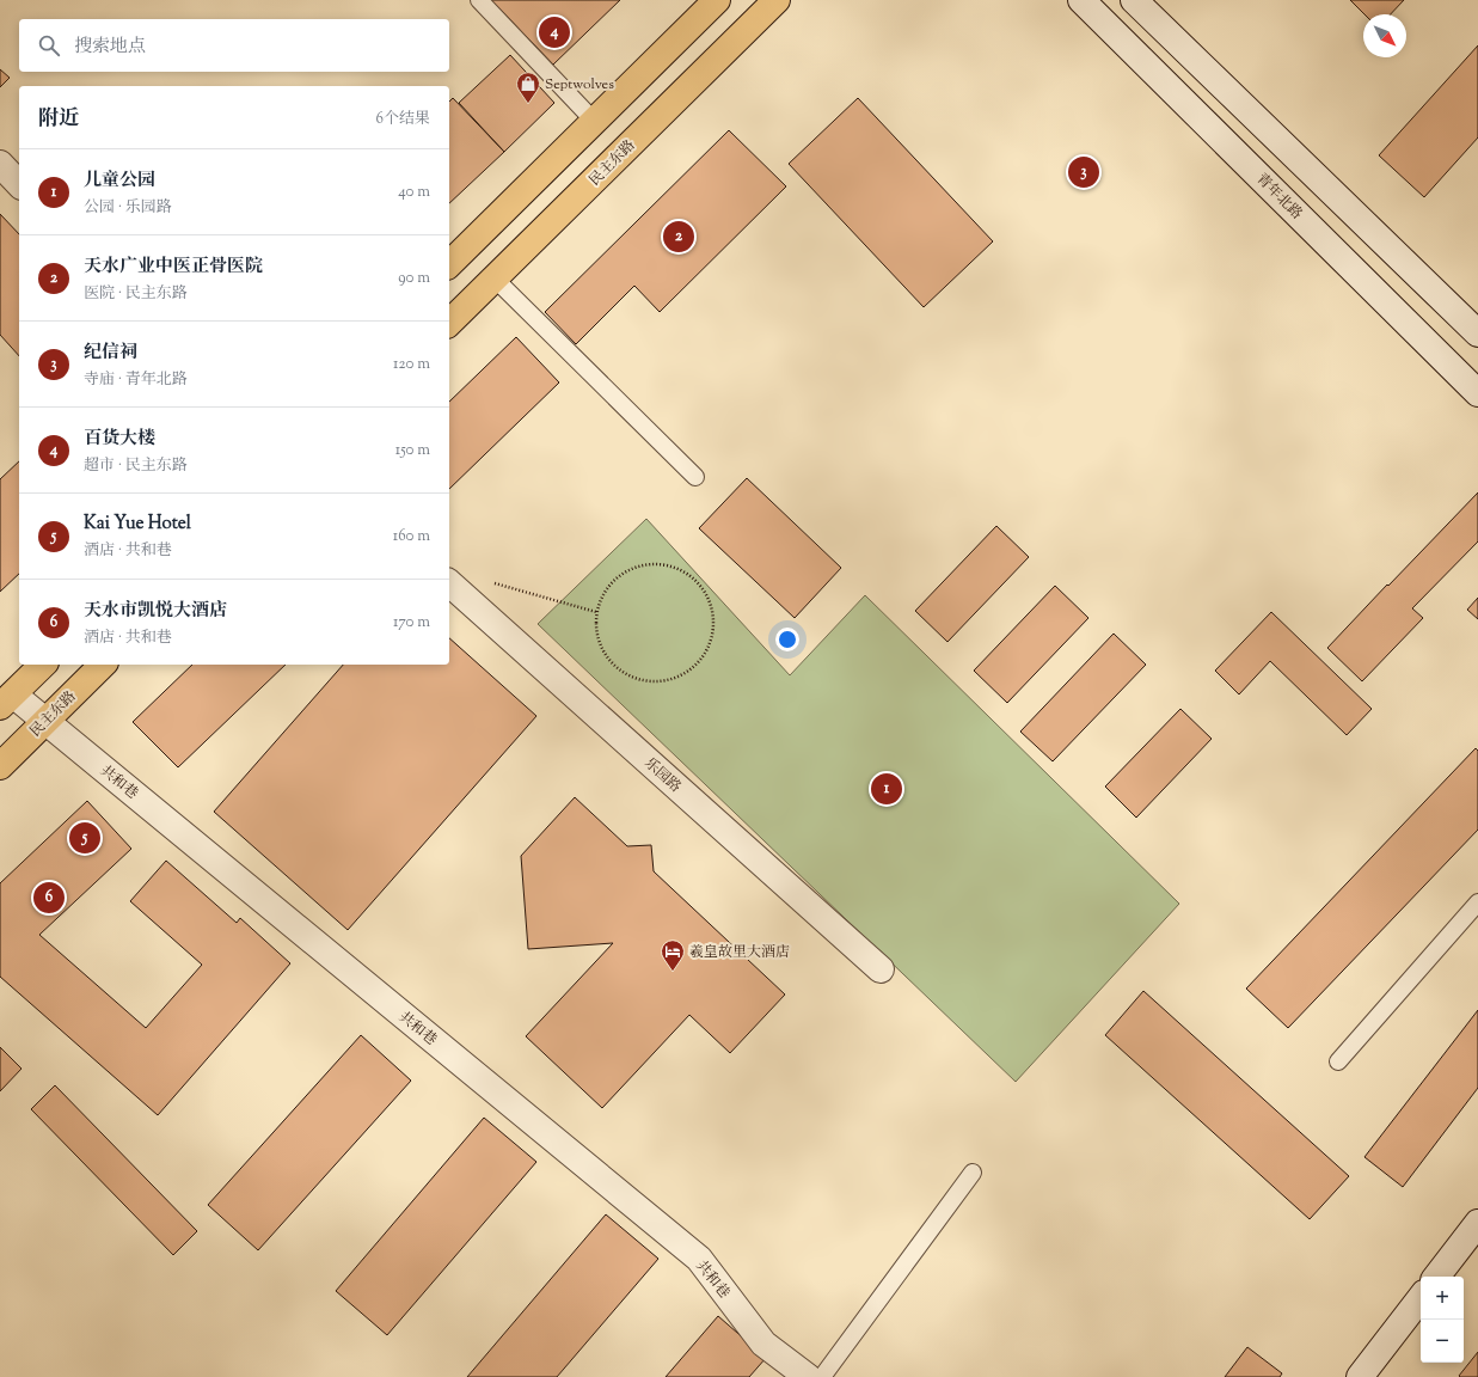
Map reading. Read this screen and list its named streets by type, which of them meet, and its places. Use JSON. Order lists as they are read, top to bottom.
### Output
{
  "streets": {
    "main road": ["民主东路"],
    "street": ["青年北路", "乐园路", "共和巷"]
  },
  "crossings": [
    ["民主东路", "共和巷"]
  ],
  "places": {
    "shop": ["Septwolves"],
    "hotel": ["羲皇故里大酒店"]
  },
  "north": "bottom right",
  "page": {
    "pins": [
      "4",
      "3",
      "2",
      "1",
      "5",
      "6"
    ],
    "search": "搜索地点",
    "heading": ["附近", "6个结果"],
    "list": [
      {
        "mark": "1",
        "name": "儿童公园",
        "note": "公园 · 乐园路",
        "value": "40 m"
      },
      {
        "mark": "2",
        "name": "天水广业中医正骨医院",
        "note": "医院 · 民主东路",
        "value": "90 m"
      },
      {
        "mark": "3",
        "name": "纪信祠",
        "note": "寺庙 · 青年北路",
        "value": "120 m"
      },
      {
        "mark": "4",
        "name": "百货大楼",
        "note": "超市 · 民主东路",
        "value": "150 m"
      },
      {
        "mark": "5",
        "name": "Kai Yue Hotel",
        "note": "酒店 · 共和巷",
        "value": "160 m"
      },
      {
        "mark": "6",
        "name": "天水市凯悦大酒店",
        "note": "酒店 · 共和巷",
        "value": "170 m"
      }
    ],
    "map_buttons": ["+", "−"]
  }
}
